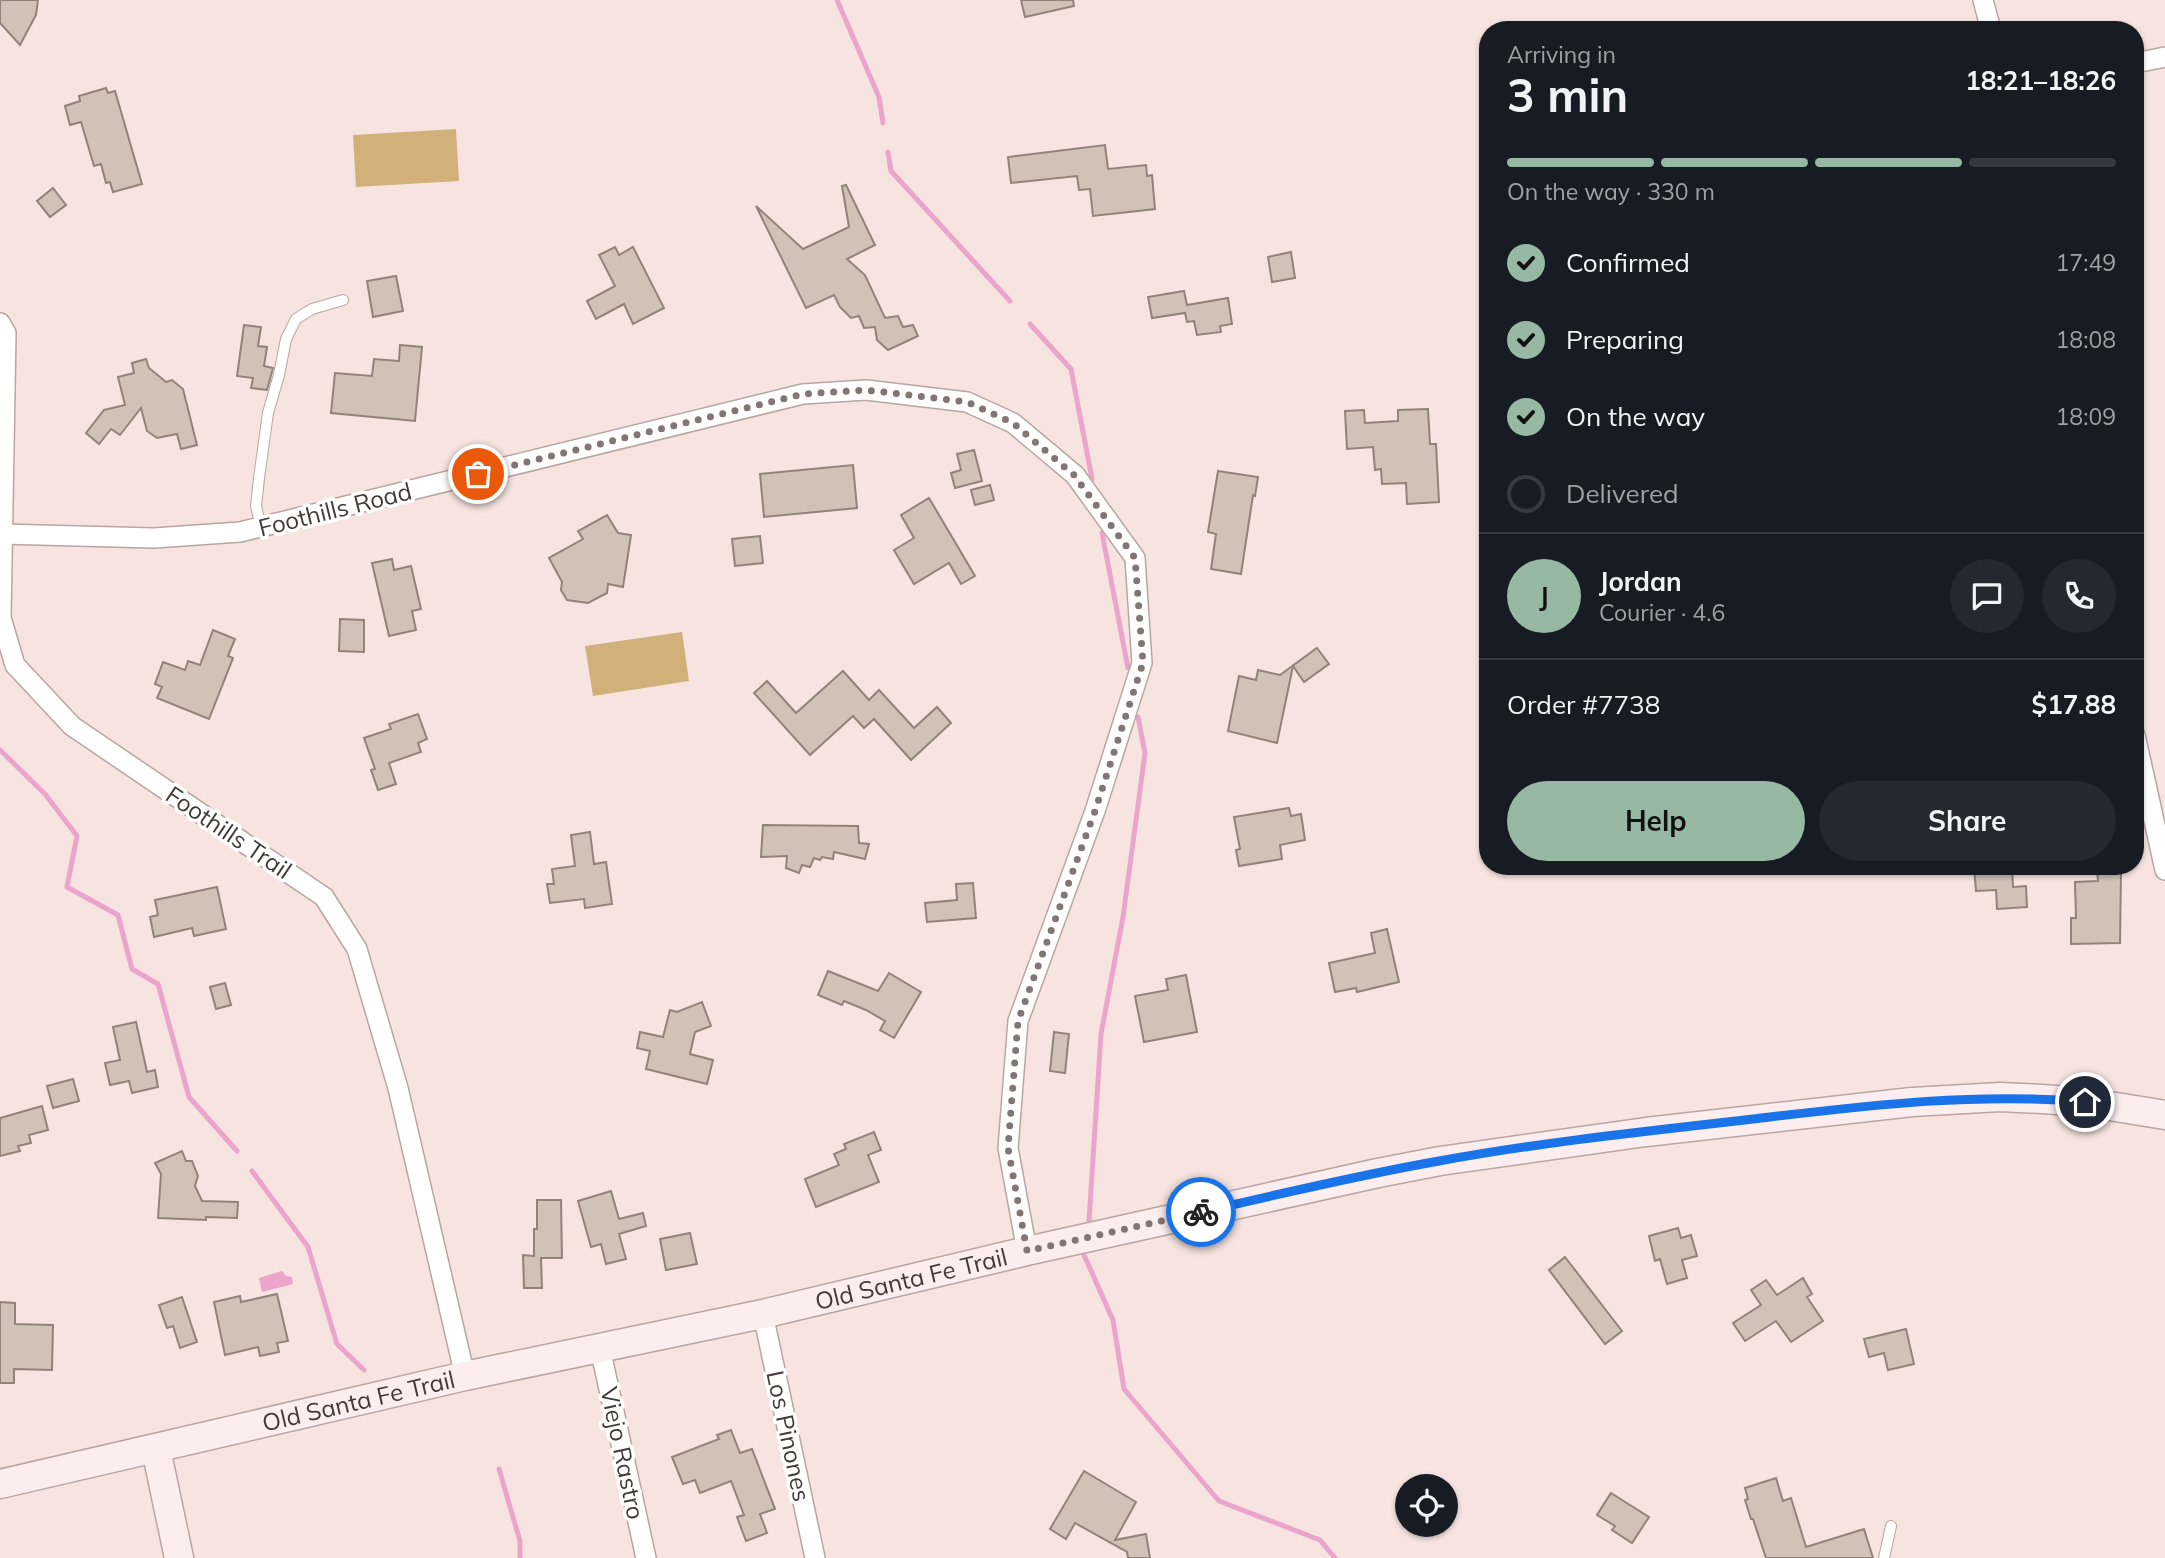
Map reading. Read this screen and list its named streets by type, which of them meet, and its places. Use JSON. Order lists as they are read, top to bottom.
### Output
{
  "streets": {
    "street": [
      "Foothills Road",
      "Foothills Trail",
      "Old Santa Fe Trail",
      "Los Pinones",
      "Viejo Rastro"
    ]
  },
  "crossings": [
    ["Foothills Road", "Foothills Trail"],
    ["Foothills Road", "Old Santa Fe Trail"],
    ["Foothills Trail", "Old Santa Fe Trail"],
    ["Old Santa Fe Trail", "Los Pinones"],
    ["Old Santa Fe Trail", "Viejo Rastro"]
  ],
  "page": {
    "heading": ["3 min", "Arriving in", "18:21–18:26"],
    "panel": [
      "Jordan",
      "Courier · 4.6",
      "Order #7738",
      "$17.88"
    ],
    "bar": "On the way · 330 m",
    "list": [
      ["Confirmed", "17:49"],
      ["Preparing", "18:08"],
      ["On the way", "18:09"],
      "Delivered"
    ],
    "round": "J",
    "buttons": ["Help", "Share"]
  }
}
